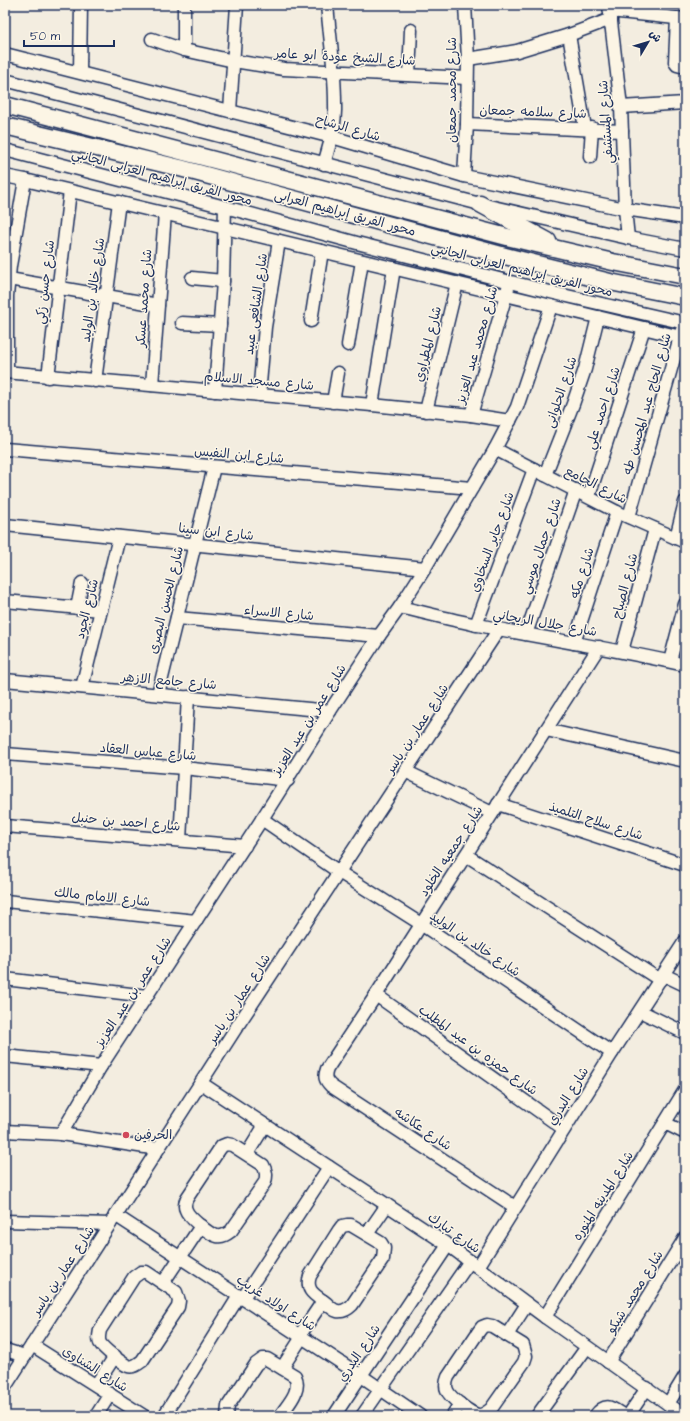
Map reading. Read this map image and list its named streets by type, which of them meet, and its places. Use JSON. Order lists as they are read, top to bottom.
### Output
{
  "streets": {
    "main road": ["محور الفريق إبراهيم العرابى"],
    "street": [
      "شارع الشيخ عودة ابو عامر",
      "شارع محمد جمعان",
      "شارع سلامه جمعان",
      "شارع المستشفي",
      "شارع الرشاح",
      "محور الفريق إبراهيم العرابى الجانبي",
      "شارع حسن زكي",
      "شارع خالد بن الوليد",
      "شارع محمد عسكر",
      "شارع الشافعى عبيد",
      "شارع المطراوي",
      "شارع محمد عبد العزيز",
      "شارع مسجد الاسلام",
      "شارع الحلوانى",
      "شارع الحاج عبد المحسن طه",
      "شارع احمد علي",
      "شارع ابن النفيس",
      "شارع الجامع",
      "شارع ابن سينا",
      "شارع جابر السخاوي",
      "شارع جمال موسي",
      "شارع مكه",
      "شارع الصباح",
      "شارع الحسن البصرى",
      "شارع الجود",
      "شارع الاسراء",
      "شارع جلال الريحاني",
      "شارع جامع الازهر",
      "شارع عمر بن عبد العزيز",
      "شارع عمار بن ياسر",
      "شارع عباس العقاد",
      "شارع سلاح التلميذ",
      "شارع احمد بن حنبل",
      "شارع جمعيه الخلود",
      "شارع الامام مالك",
      "شارع حمزه بن عبد المطلب",
      "شارع البدري",
      "شارع عكاشه",
      "شارع المدينه المنوره",
      "شارع تبارك",
      "شارع محمد شيكو",
      "شارع اولاد غريب",
      "شارع الشناوى"
    ]
  },
  "crossings": [
    ["شارع الشيخ عودة ابو عامر", "شارع محمد جمعان"],
    ["شارع محمد جمعان", "شارع سلامه جمعان"],
    ["شارع محمد جمعان", "شارع الرشاح"],
    ["شارع سلامه جمعان", "شارع المستشفي"],
    ["شارع المستشفي", "شارع الرشاح"],
    ["محور الفريق إبراهيم العرابى الجانبي", "شارع محمد عبد العزيز"],
    ["محور الفريق إبراهيم العرابى الجانبي", "شارع الحاج عبد المحسن طه"],
    ["شارع حسن زكي", "شارع مسجد الاسلام"],
    ["شارع خالد بن الوليد", "شارع مسجد الاسلام"],
    ["شارع خالد بن الوليد", "شارع عمر بن عبد العزيز"],
    ["شارع خالد بن الوليد", "شارع عمار بن ياسر"],
    ["شارع خالد بن الوليد", "شارع جمعيه الخلود"],
    ["شارع خالد بن الوليد", "شارع البدري"],
    ["شارع محمد عسكر", "شارع مسجد الاسلام"],
    ["شارع الشافعى عبيد", "شارع مسجد الاسلام"],
    ["شارع المطراوي", "شارع مسجد الاسلام"],
    ["شارع محمد عبد العزيز", "شارع مسجد الاسلام"],
    ["شارع مسجد الاسلام", "شارع عمر بن عبد العزيز"],
    ["شارع الحلوانى", "شارع الجامع"],
    ["شارع الحلوانى", "شارع جابر السخاوي"],
    ["شارع الحاج عبد المحسن طه", "شارع الجامع"],
    ["شارع احمد علي", "شارع الجامع"],
    ["شارع ابن النفيس", "شارع الحسن البصرى"],
    ["شارع ابن النفيس", "شارع عمر بن عبد العزيز"],
    ["شارع الجامع", "شارع جابر السخاوي"],
    ["شارع الجامع", "شارع جمال موسي"],
    ["شارع الجامع", "شارع مكه"],
    ["شارع الجامع", "شارع الصباح"],
    ["شارع الجامع", "شارع عمر بن عبد العزيز"],
    ["شارع ابن سينا", "شارع الحسن البصرى"],
    ["شارع ابن سينا", "شارع الجود"],
    ["شارع ابن سينا", "شارع عمر بن عبد العزيز"],
    ["شارع جابر السخاوي", "شارع جلال الريحاني"],
    ["شارع جمال موسي", "شارع جلال الريحاني"],
    ["شارع مكه", "شارع جلال الريحاني"],
    ["شارع الصباح", "شارع جلال الريحاني"],
    ["شارع الحسن البصرى", "شارع الاسراء"],
    ["شارع الحسن البصرى", "شارع جامع الازهر"],
    ["شارع الجود", "شارع جامع الازهر"],
    ["شارع الاسراء", "شارع عمر بن عبد العزيز"],
    ["شارع جلال الريحاني", "شارع عمر بن عبد العزيز"],
    ["شارع جلال الريحاني", "شارع عمار بن ياسر"],
    ["شارع جلال الريحاني", "شارع جمعيه الخلود"],
    ["شارع جامع الازهر", "شارع عمر بن عبد العزيز"],
    ["شارع عمر بن عبد العزيز", "شارع عباس العقاد"],
    ["شارع عمر بن عبد العزيز", "شارع احمد بن حنبل"],
    ["شارع عمر بن عبد العزيز", "شارع الامام مالك"],
    ["شارع عمار بن ياسر", "شارع سلاح التلميذ"],
    ["شارع عمار بن ياسر", "شارع تبارك"],
    ["شارع عمار بن ياسر", "شارع اولاد غريب"],
    ["شارع عمار بن ياسر", "شارع الشناوى"],
    ["شارع سلاح التلميذ", "شارع جمعيه الخلود"],
    ["شارع جمعيه الخلود", "شارع حمزه بن عبد المطلب"],
    ["شارع جمعيه الخلود", "شارع عكاشه"],
    ["شارع حمزه بن عبد المطلب", "شارع البدري"],
    ["شارع البدري", "شارع عكاشه"],
    ["شارع البدري", "شارع تبارك"],
    ["شارع البدري", "شارع اولاد غريب"],
    ["شارع المدينه المنوره", "شارع تبارك"],
    ["شارع تبارك", "شارع محمد شيكو"]
  ],
  "places": ["الحرفين"],
  "scale_bar": "50 m",
  "north": "top right"
}
